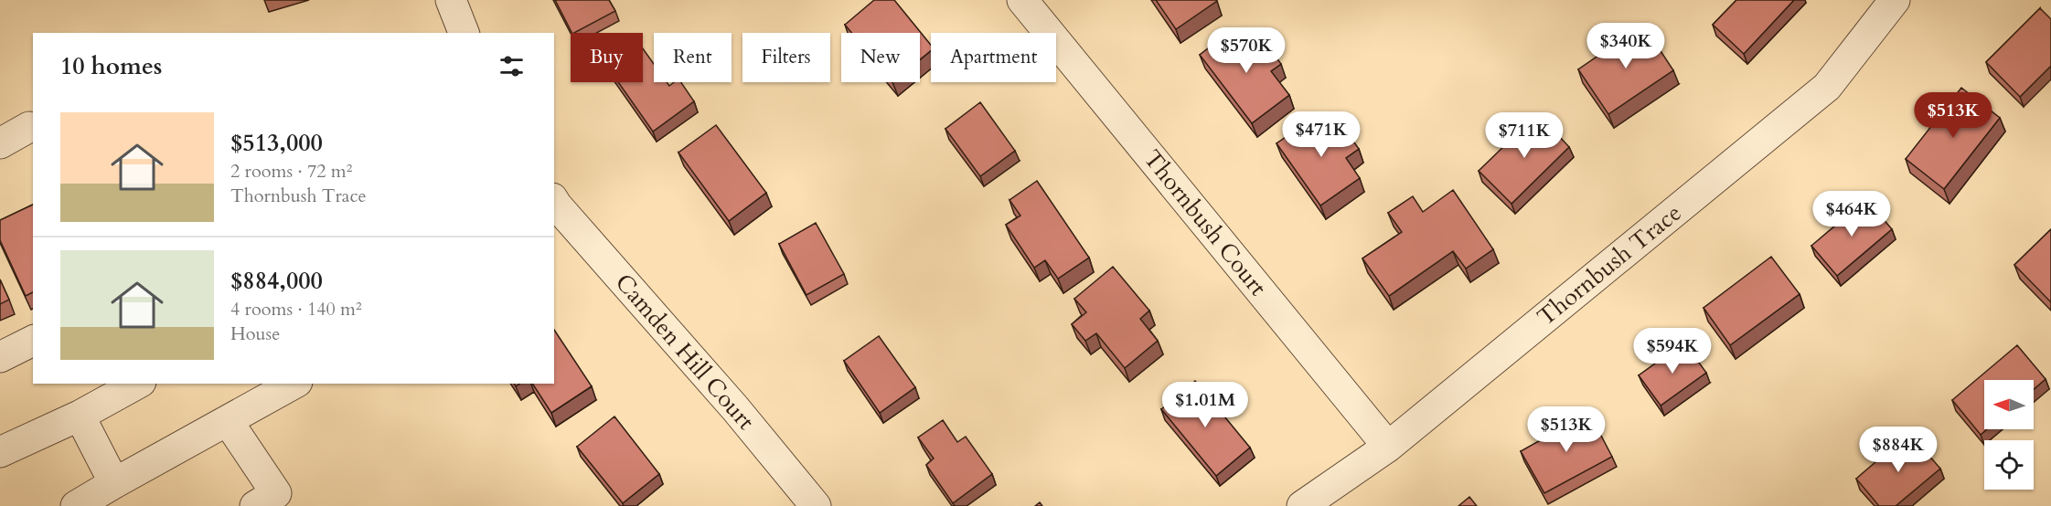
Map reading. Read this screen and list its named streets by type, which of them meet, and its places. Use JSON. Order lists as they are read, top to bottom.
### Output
{
  "streets": {
    "street": ["Thornbush Court", "Thornbush Trace", "Camden Hill Court"]
  },
  "crossings": [
    ["Thornbush Court", "Thornbush Trace"]
  ],
  "north": "left",
  "page": {
    "price": [
      "$340K",
      "$570K",
      "$513K",
      "$471K",
      "$711K",
      "$464K",
      "$594K",
      "$1.01M",
      "$513K",
      "$884K"
    ],
    "chip": [
      "Buy",
      "Rent",
      "Filters",
      "New",
      "Apartment"
    ],
    "heading": "10 homes",
    "list": [
      {
        "name": "$513,000",
        "note": "2 rooms · 72 m² · Thornbush Trace"
      },
      {
        "name": "$884,000",
        "note": "4 rooms · 140 m² · House"
      }
    ]
  }
}
